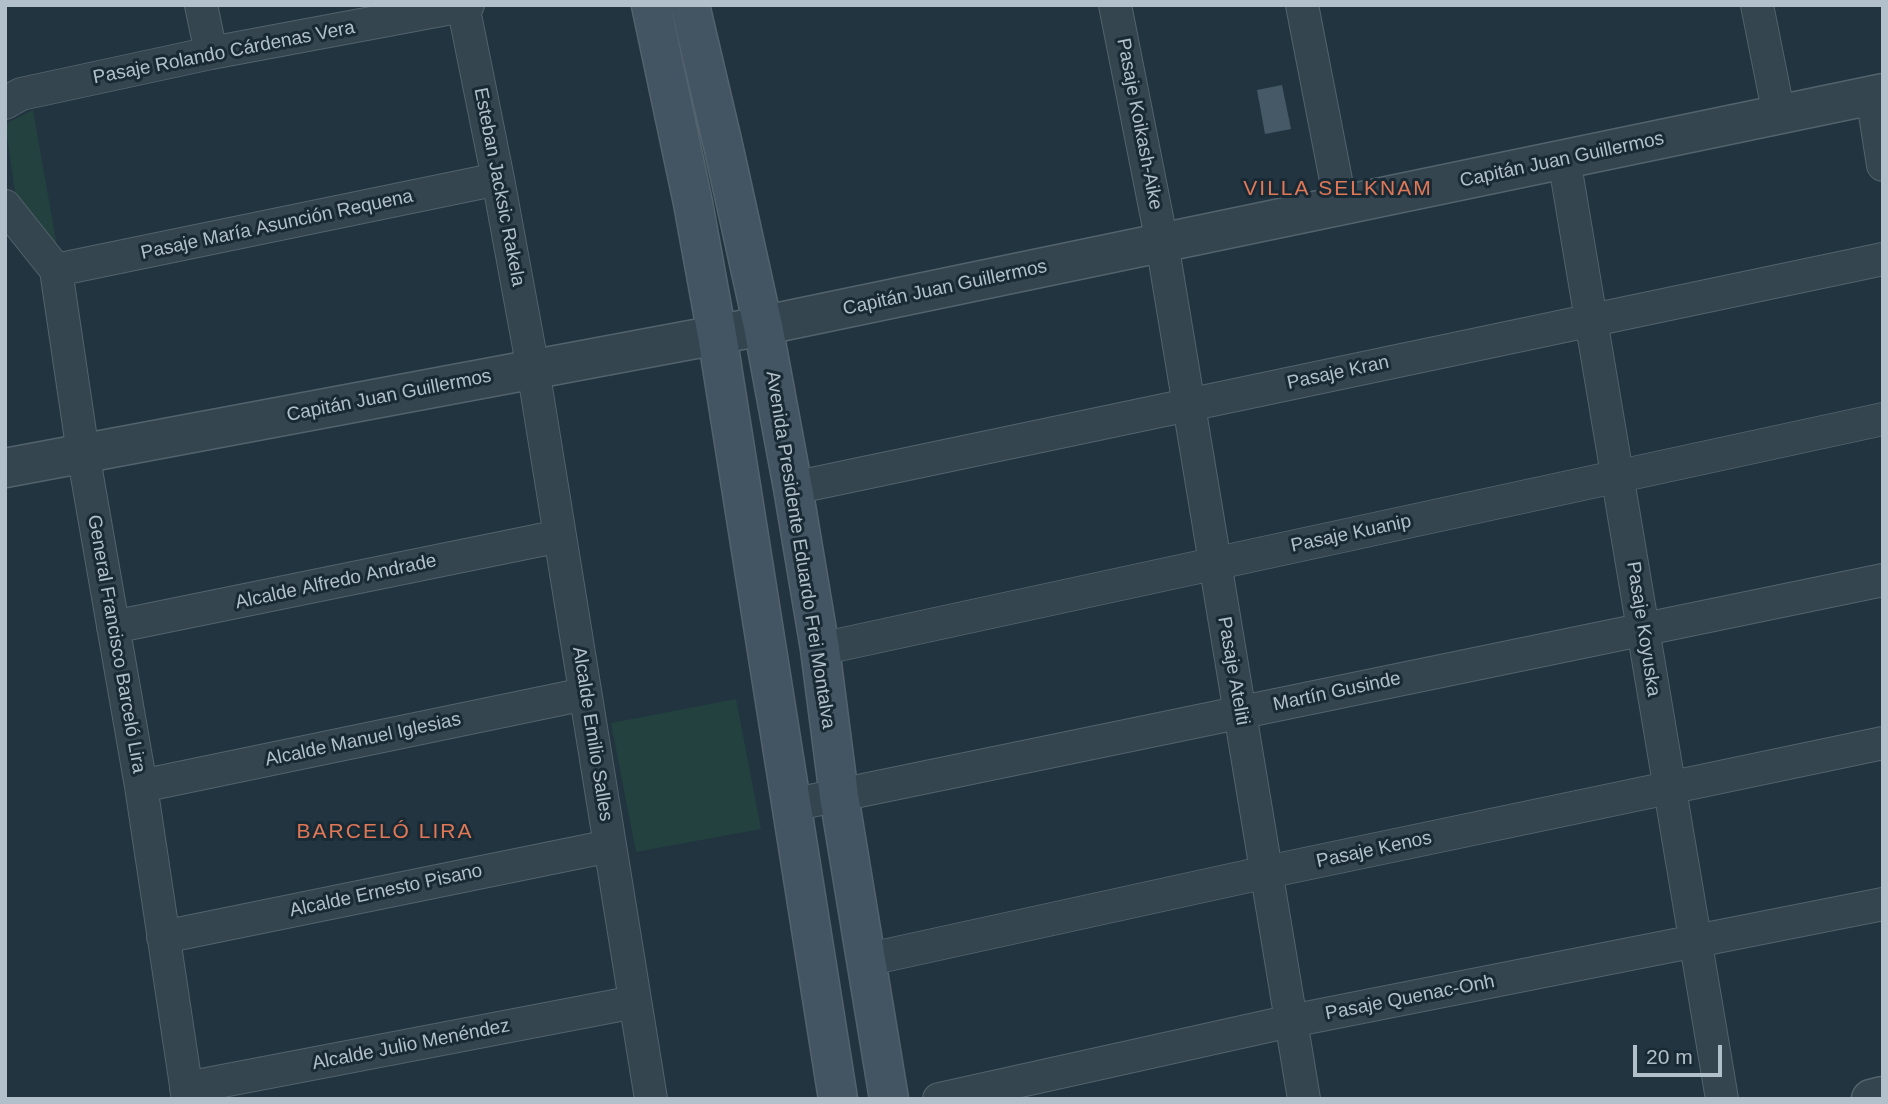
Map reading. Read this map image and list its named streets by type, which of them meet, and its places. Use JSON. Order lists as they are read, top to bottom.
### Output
{
  "streets": {
    "main road": ["Avenida Presidente Eduardo Frei Montalva"],
    "street": [
      "Pasaje Rolando Cárdenas Vera",
      "Pasaje Koikash-Aike",
      "Capitán Juan Guillermos",
      "Esteban Jacksic Rakela",
      "Pasaje María Asunción Requena",
      "Pasaje Kran",
      "Pasaje Kuanip",
      "Alcalde Alfredo Andrade",
      "Pasaje Koyuska",
      "General Francisco Barceló Lira",
      "Pasaje Ateliti",
      "Martín Gusinde",
      "Alcalde Emilio Salles",
      "Alcalde Manuel Iglesias",
      "Pasaje Kenos",
      "Alcalde Ernesto Pisano",
      "Pasaje Quenac-Onh",
      "Alcalde Julio Menéndez"
    ]
  },
  "crossings": [
    ["Pasaje Rolando Cárdenas Vera", "Esteban Jacksic Rakela"],
    ["Pasaje Koikash-Aike", "Capitán Juan Guillermos"],
    ["Pasaje Koikash-Aike", "Pasaje Ateliti"],
    ["Capitán Juan Guillermos", "Esteban Jacksic Rakela"],
    ["Capitán Juan Guillermos", "Avenida Presidente Eduardo Frei Montalva"],
    ["Capitán Juan Guillermos", "Pasaje Koyuska"],
    ["Capitán Juan Guillermos", "General Francisco Barceló Lira"],
    ["Capitán Juan Guillermos", "Pasaje Ateliti"],
    ["Capitán Juan Guillermos", "Alcalde Emilio Salles"],
    ["Esteban Jacksic Rakela", "Pasaje María Asunción Requena"],
    ["Esteban Jacksic Rakela", "Alcalde Emilio Salles"],
    ["Pasaje María Asunción Requena", "General Francisco Barceló Lira"],
    ["Pasaje Kran", "Avenida Presidente Eduardo Frei Montalva"],
    ["Pasaje Kran", "Pasaje Koyuska"],
    ["Pasaje Kran", "Pasaje Ateliti"],
    ["Pasaje Kuanip", "Avenida Presidente Eduardo Frei Montalva"],
    ["Pasaje Kuanip", "Pasaje Koyuska"],
    ["Pasaje Kuanip", "Pasaje Ateliti"],
    ["Avenida Presidente Eduardo Frei Montalva", "Martín Gusinde"],
    ["Avenida Presidente Eduardo Frei Montalva", "Pasaje Kenos"],
    ["Alcalde Alfredo Andrade", "General Francisco Barceló Lira"],
    ["Alcalde Alfredo Andrade", "Alcalde Emilio Salles"],
    ["Pasaje Koyuska", "Martín Gusinde"],
    ["Pasaje Koyuska", "Pasaje Kenos"],
    ["Pasaje Koyuska", "Pasaje Quenac-Onh"],
    ["General Francisco Barceló Lira", "Alcalde Manuel Iglesias"],
    ["General Francisco Barceló Lira", "Alcalde Ernesto Pisano"],
    ["General Francisco Barceló Lira", "Alcalde Julio Menéndez"],
    ["Pasaje Ateliti", "Martín Gusinde"],
    ["Pasaje Ateliti", "Pasaje Kenos"],
    ["Pasaje Ateliti", "Pasaje Quenac-Onh"],
    ["Alcalde Emilio Salles", "Alcalde Manuel Iglesias"],
    ["Alcalde Emilio Salles", "Alcalde Ernesto Pisano"],
    ["Alcalde Emilio Salles", "Alcalde Julio Menéndez"]
  ],
  "districts": ["VILLA SELKNAM", "BARCELÓ LIRA"],
  "scale_bar": "20 m"
}
